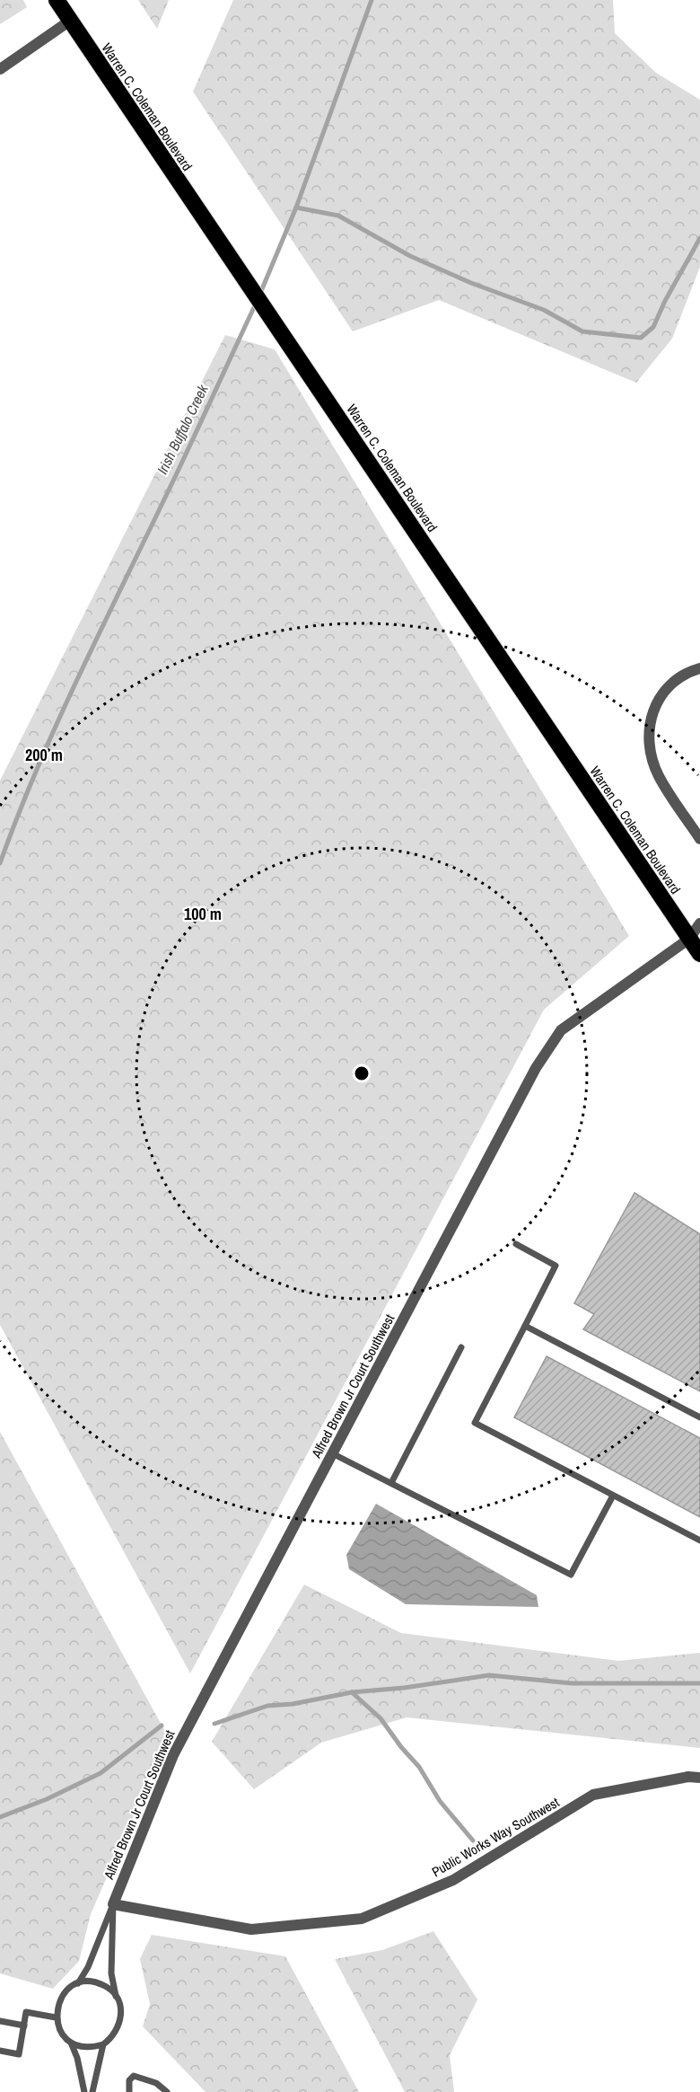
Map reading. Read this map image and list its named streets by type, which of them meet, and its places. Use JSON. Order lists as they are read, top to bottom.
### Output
{
  "streets": {
    "highway": ["Warren C. Coleman Boulevard"],
    "street": ["Alfred Brown Jr Court Southwest", "Public Works Way Southwest"]
  },
  "crossings": [
    ["Warren C. Coleman Boulevard", "Alfred Brown Jr Court Southwest"],
    ["Alfred Brown Jr Court Southwest", "Public Works Way Southwest"]
  ],
  "water": ["Irish Buffalo Creek"],
  "rings": ["200 m", "100 m"]
}
